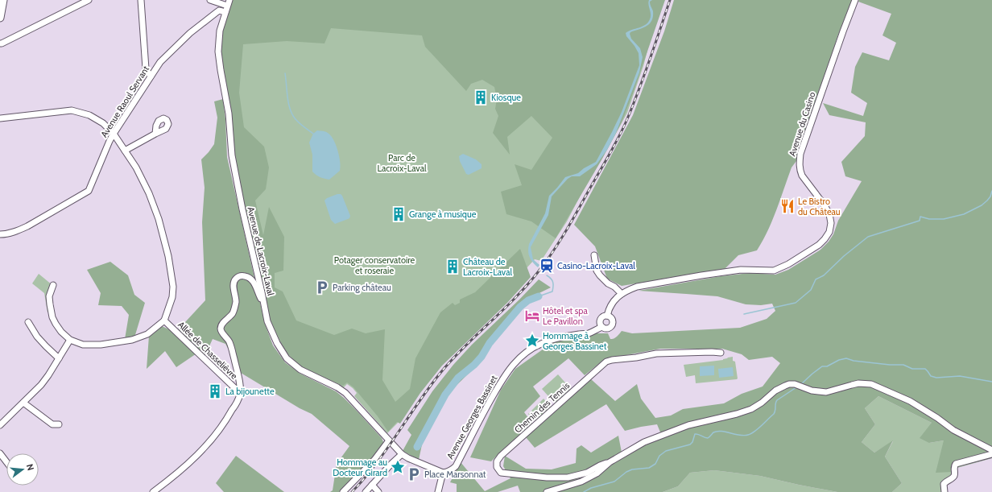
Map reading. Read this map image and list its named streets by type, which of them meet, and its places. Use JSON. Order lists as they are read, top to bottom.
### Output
{
  "streets": {
    "street": [
      "Avenue Raoul Servant",
      "Avenue du Casino",
      "Avenue de Lacroix-Laval",
      "Allée de Chasselièvre",
      "Chemin des Tennis",
      "Avenue Georges Bassinet"
    ]
  },
  "crossings": [
    ["Avenue Raoul Servant", "Avenue de Lacroix-Laval"]
  ],
  "parks": ["Parc de Lacroix-Laval", "Potager conservatoire et roseraie"],
  "places": {
    "building": [
      "Kiosque",
      "Grange à musique",
      "Château de Lacroix-Laval",
      "La bijounette"
    ],
    "restaurant": ["Le Bistro du Château"],
    "station": ["Casino-Lacroix-Laval"],
    "parking": ["Parking château", "Place Marsonnat"],
    "hotel": ["Hôtel et spa Le Pavillon"],
    "place": ["Hommage à Georges Bassinet", "Hommage au Docteur Girard"]
  },
  "north": "right"
}
